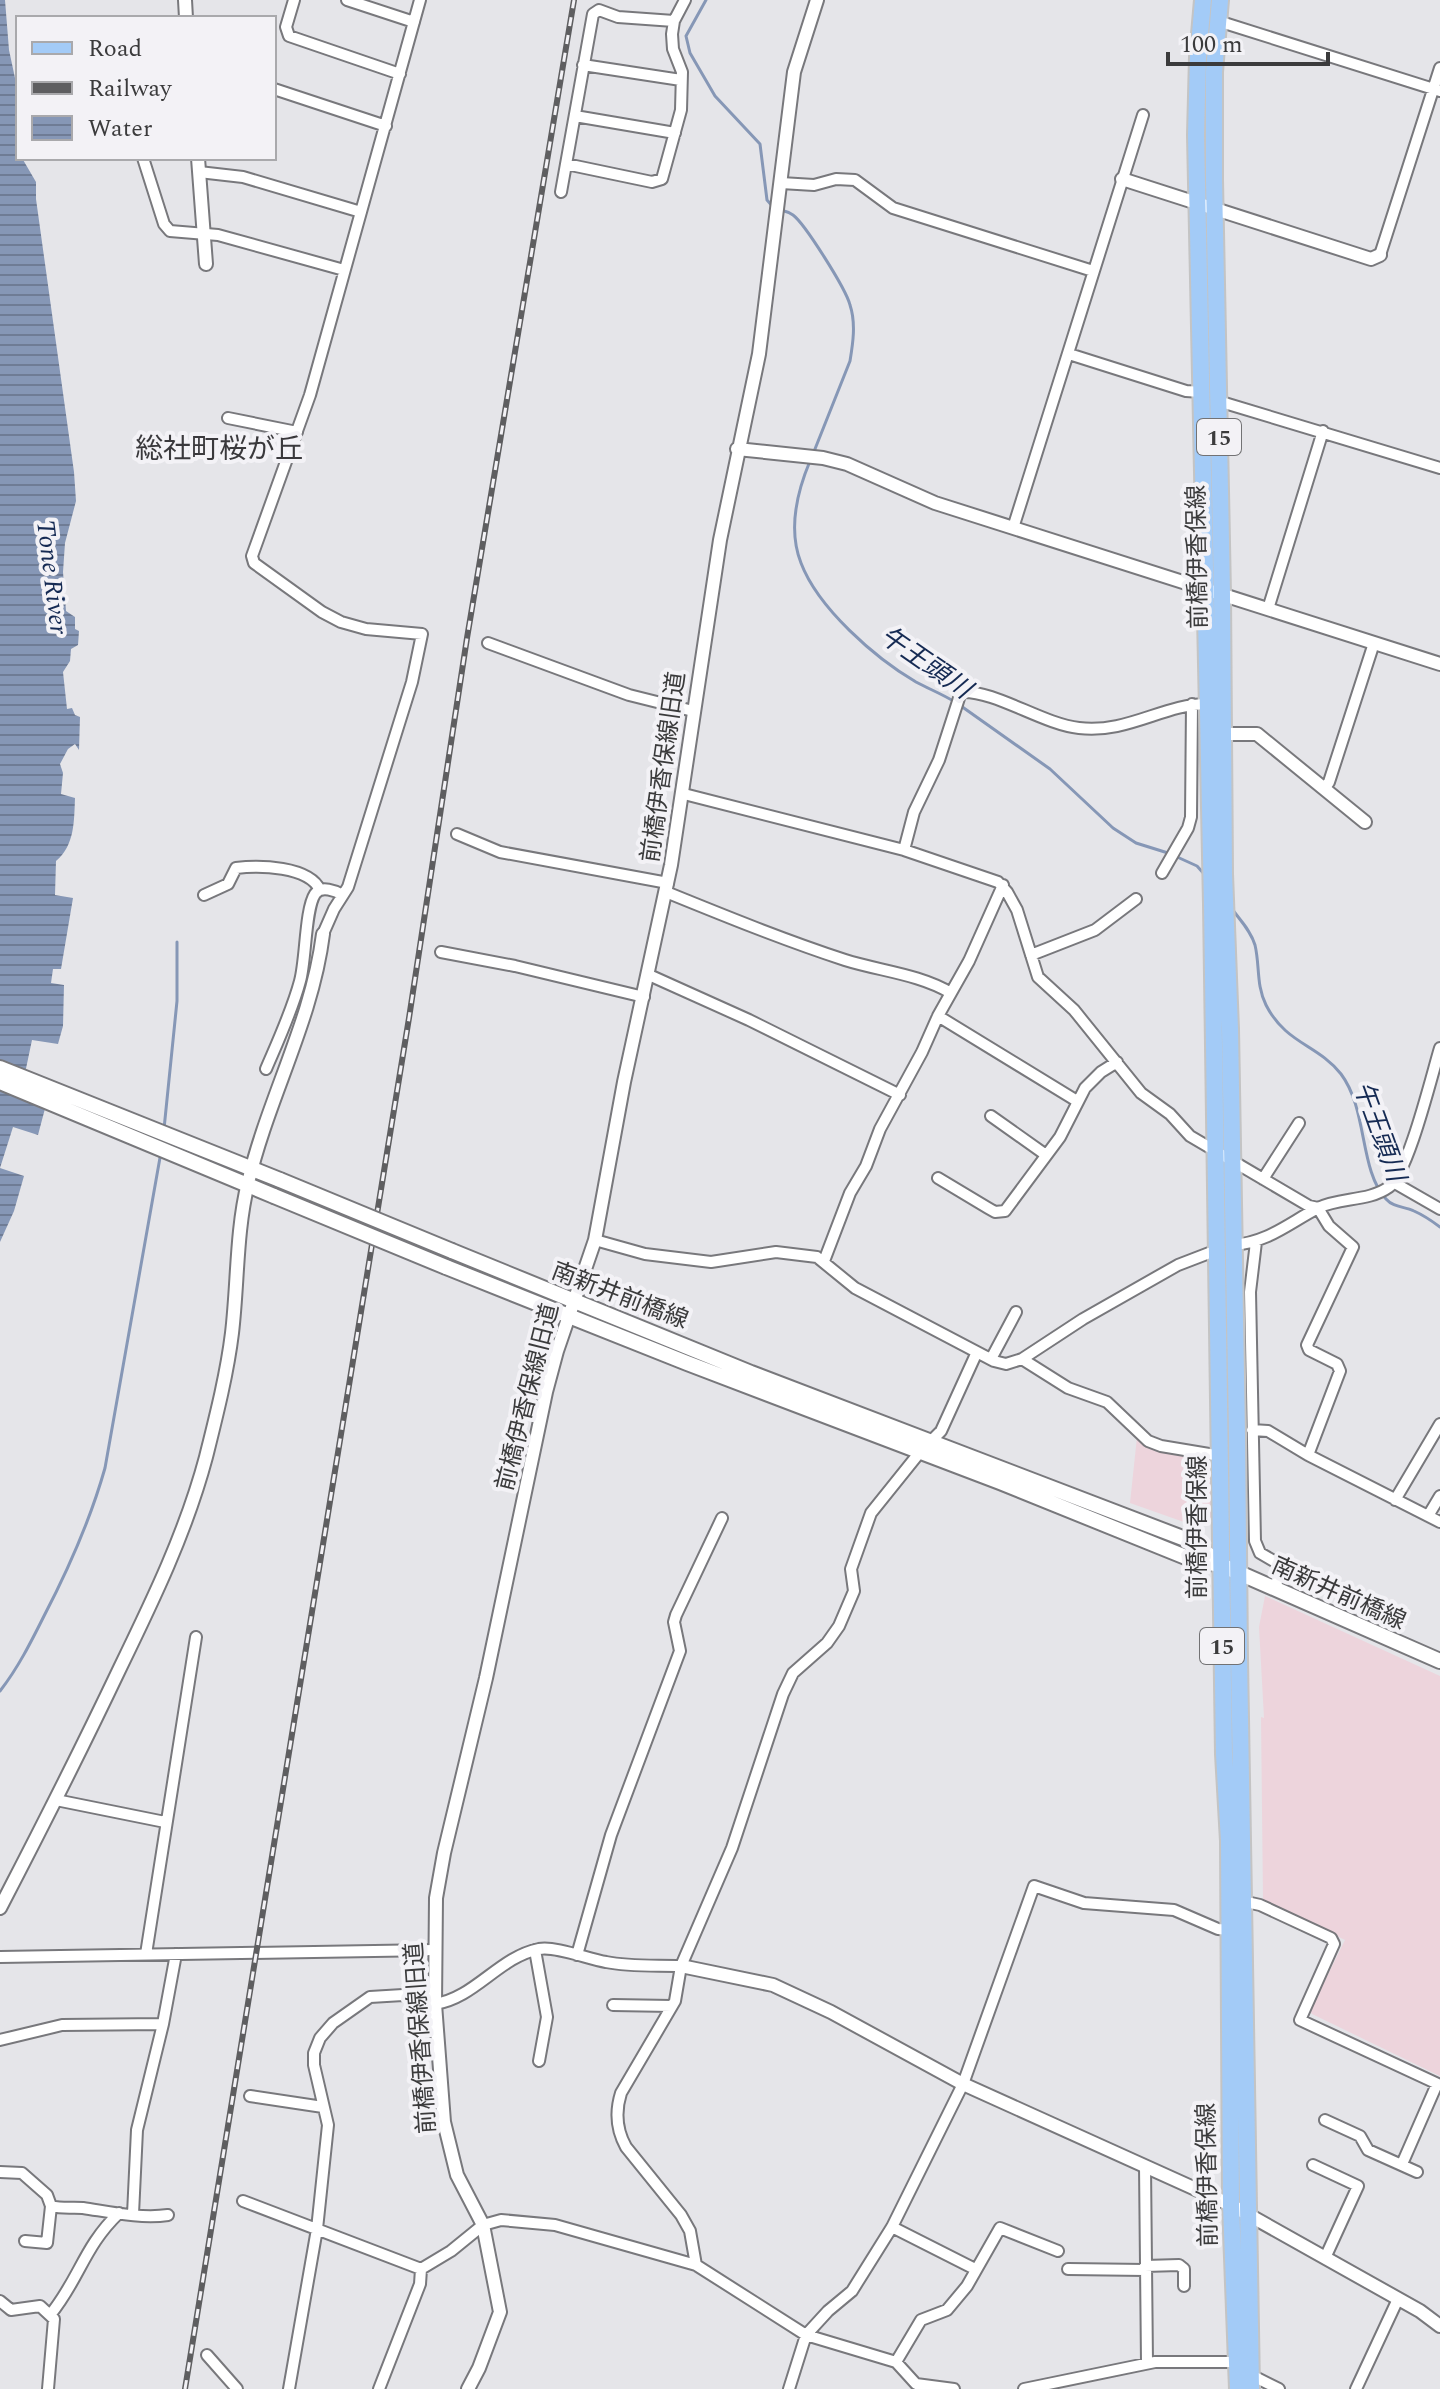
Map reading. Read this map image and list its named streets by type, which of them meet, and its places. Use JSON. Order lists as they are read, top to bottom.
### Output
{
  "streets": {
    "main road": ["15", "前橋伊香保線", "南新井前橋線"],
    "street": ["前橋伊香保線旧道"]
  },
  "crossings": [
    ["前橋伊香保線", "南新井前橋線"],
    ["前橋伊香保線旧道", "南新井前橋線"]
  ],
  "districts": ["総社町桜が丘"],
  "water": ["Tone River", "午王頭川"],
  "legend": ["Road", "Railway", "Water"],
  "scale_bar": "100 m"
}
